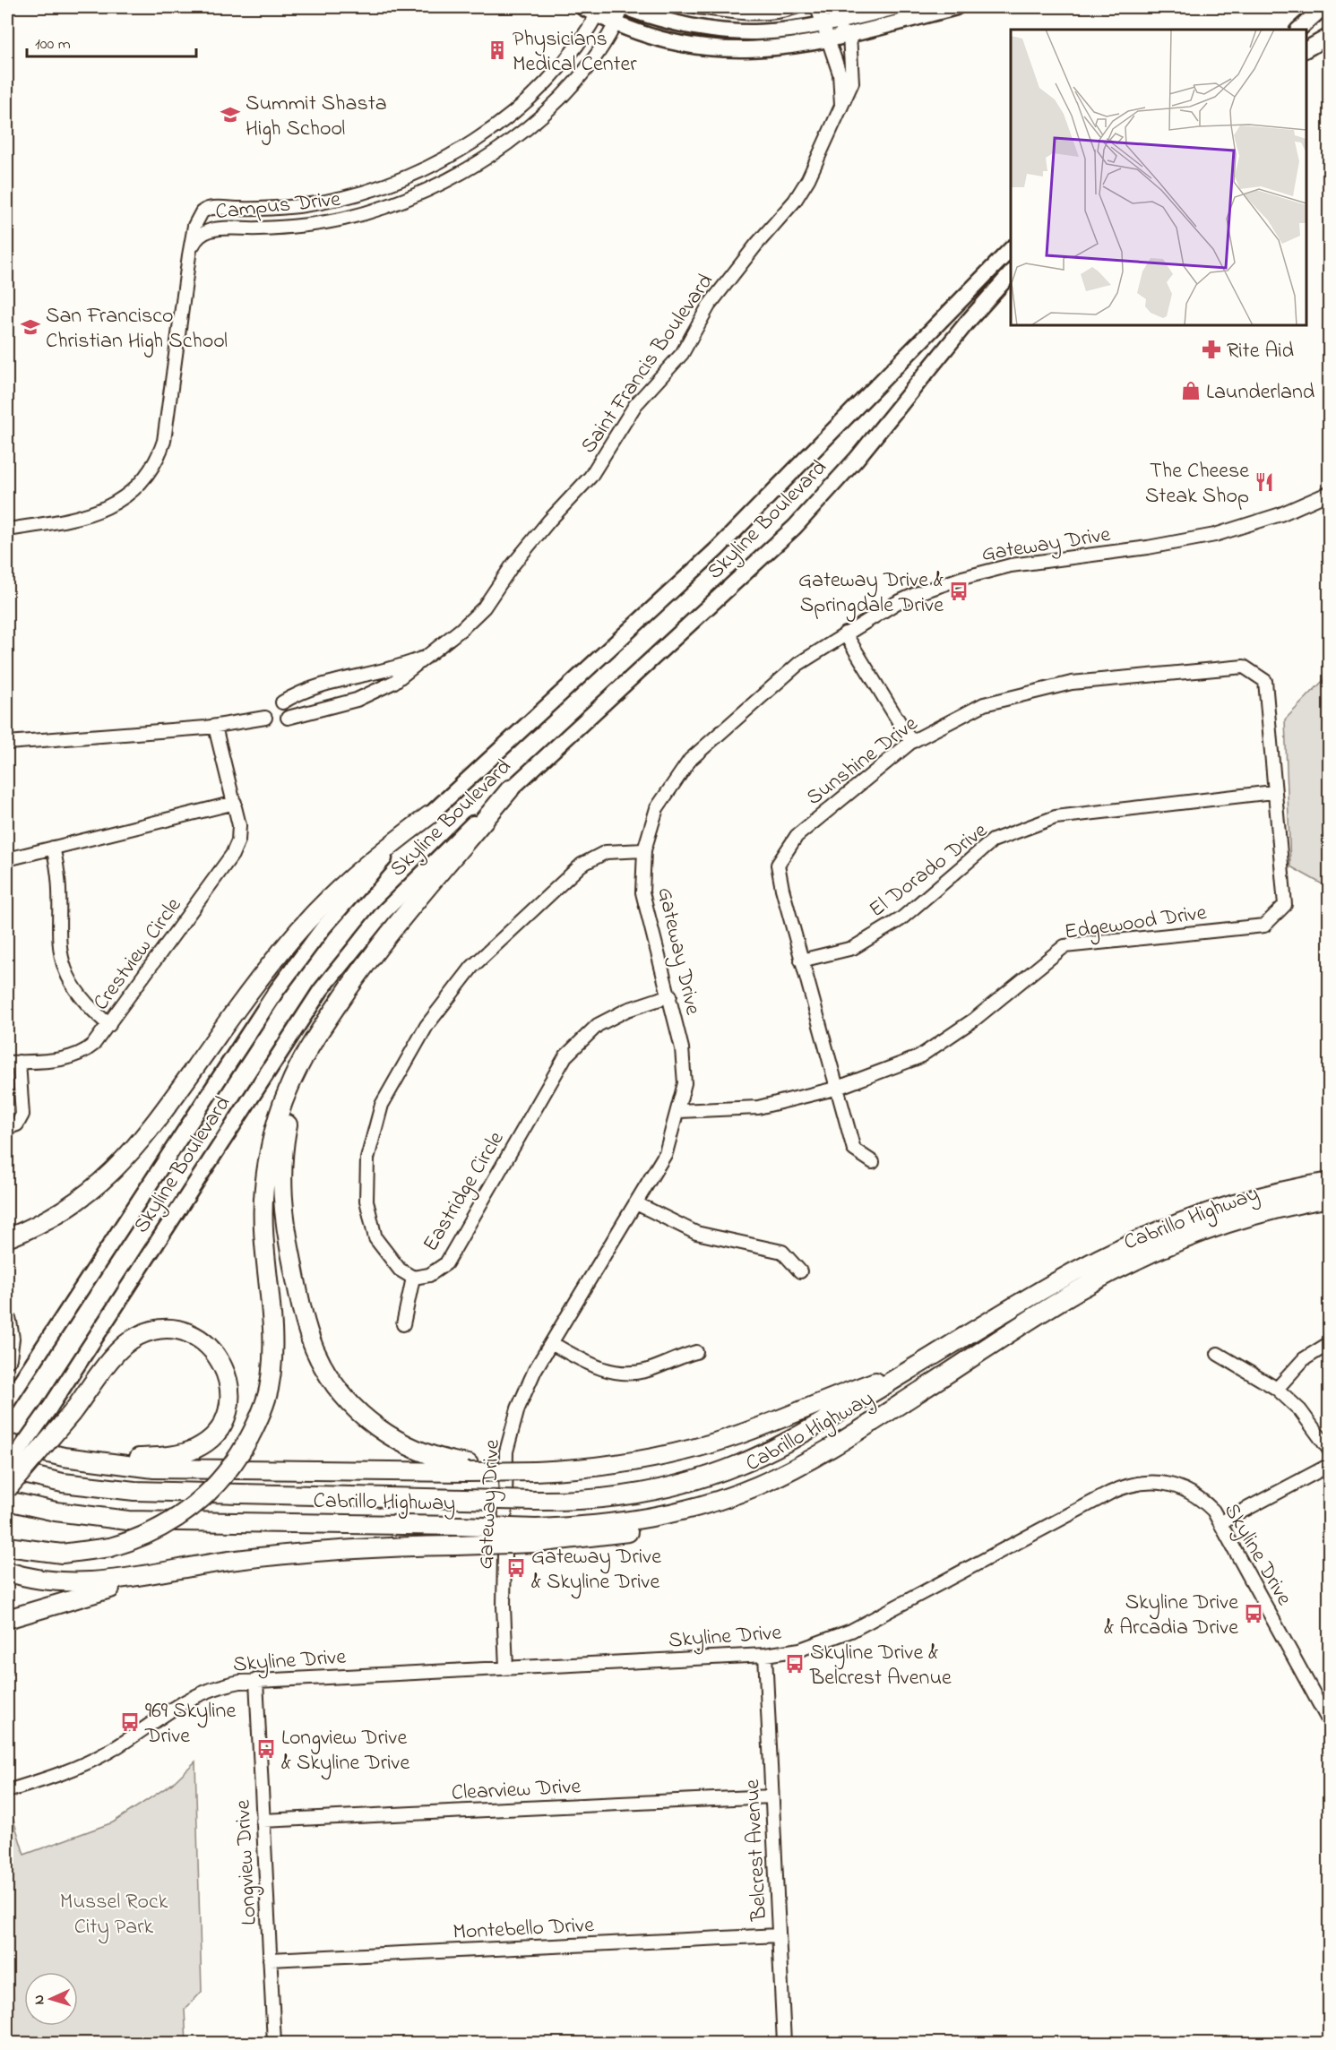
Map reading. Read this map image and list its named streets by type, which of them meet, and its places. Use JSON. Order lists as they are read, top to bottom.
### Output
{
  "streets": {
    "highway": ["Cabrillo Highway"],
    "main road": ["Skyline Boulevard"],
    "street": [
      "Campus Drive",
      "Saint Francis Boulevard",
      "Gateway Drive",
      "Sunshine Drive",
      "El Dorado Drive",
      "Edgewood Drive",
      "Crestview Circle",
      "Eastridge Circle",
      "Skyline Drive",
      "Clearview Drive",
      "Belcrest Avenue",
      "Longview Drive",
      "Montebello Drive"
    ]
  },
  "crossings": [
    ["Skyline Boulevard", "Cabrillo Highway"],
    ["Gateway Drive", "Edgewood Drive"],
    ["Gateway Drive", "Eastridge Circle"],
    ["Gateway Drive", "Skyline Drive"],
    ["Sunshine Drive", "El Dorado Drive"],
    ["Sunshine Drive", "Edgewood Drive"],
    ["El Dorado Drive", "Edgewood Drive"],
    ["Skyline Drive", "Belcrest Avenue"],
    ["Skyline Drive", "Longview Drive"],
    ["Clearview Drive", "Belcrest Avenue"],
    ["Clearview Drive", "Longview Drive"],
    ["Belcrest Avenue", "Montebello Drive"],
    ["Longview Drive", "Montebello Drive"]
  ],
  "parks": ["Mussel Rock City Park"],
  "places": {
    "building": ["Physicians Medical Center"],
    "school or university": ["Summit Shasta High School", "San Francisco Christian High School"],
    "pharmacy": ["Rite Aid"],
    "shop": ["Launderland"],
    "restaurant": ["The Cheese Steak Shop"],
    "bus stop": [
      "Gateway Drive & Springdale Drive",
      "Gateway Drive & Skyline Drive",
      "Skyline Drive & Arcadia Drive",
      "Skyline Drive & Belcrest Avenue",
      "969 Skyline Drive",
      "Longview Drive & Skyline Drive"
    ]
  },
  "scale_bar": "100 m",
  "north": "left"
}
